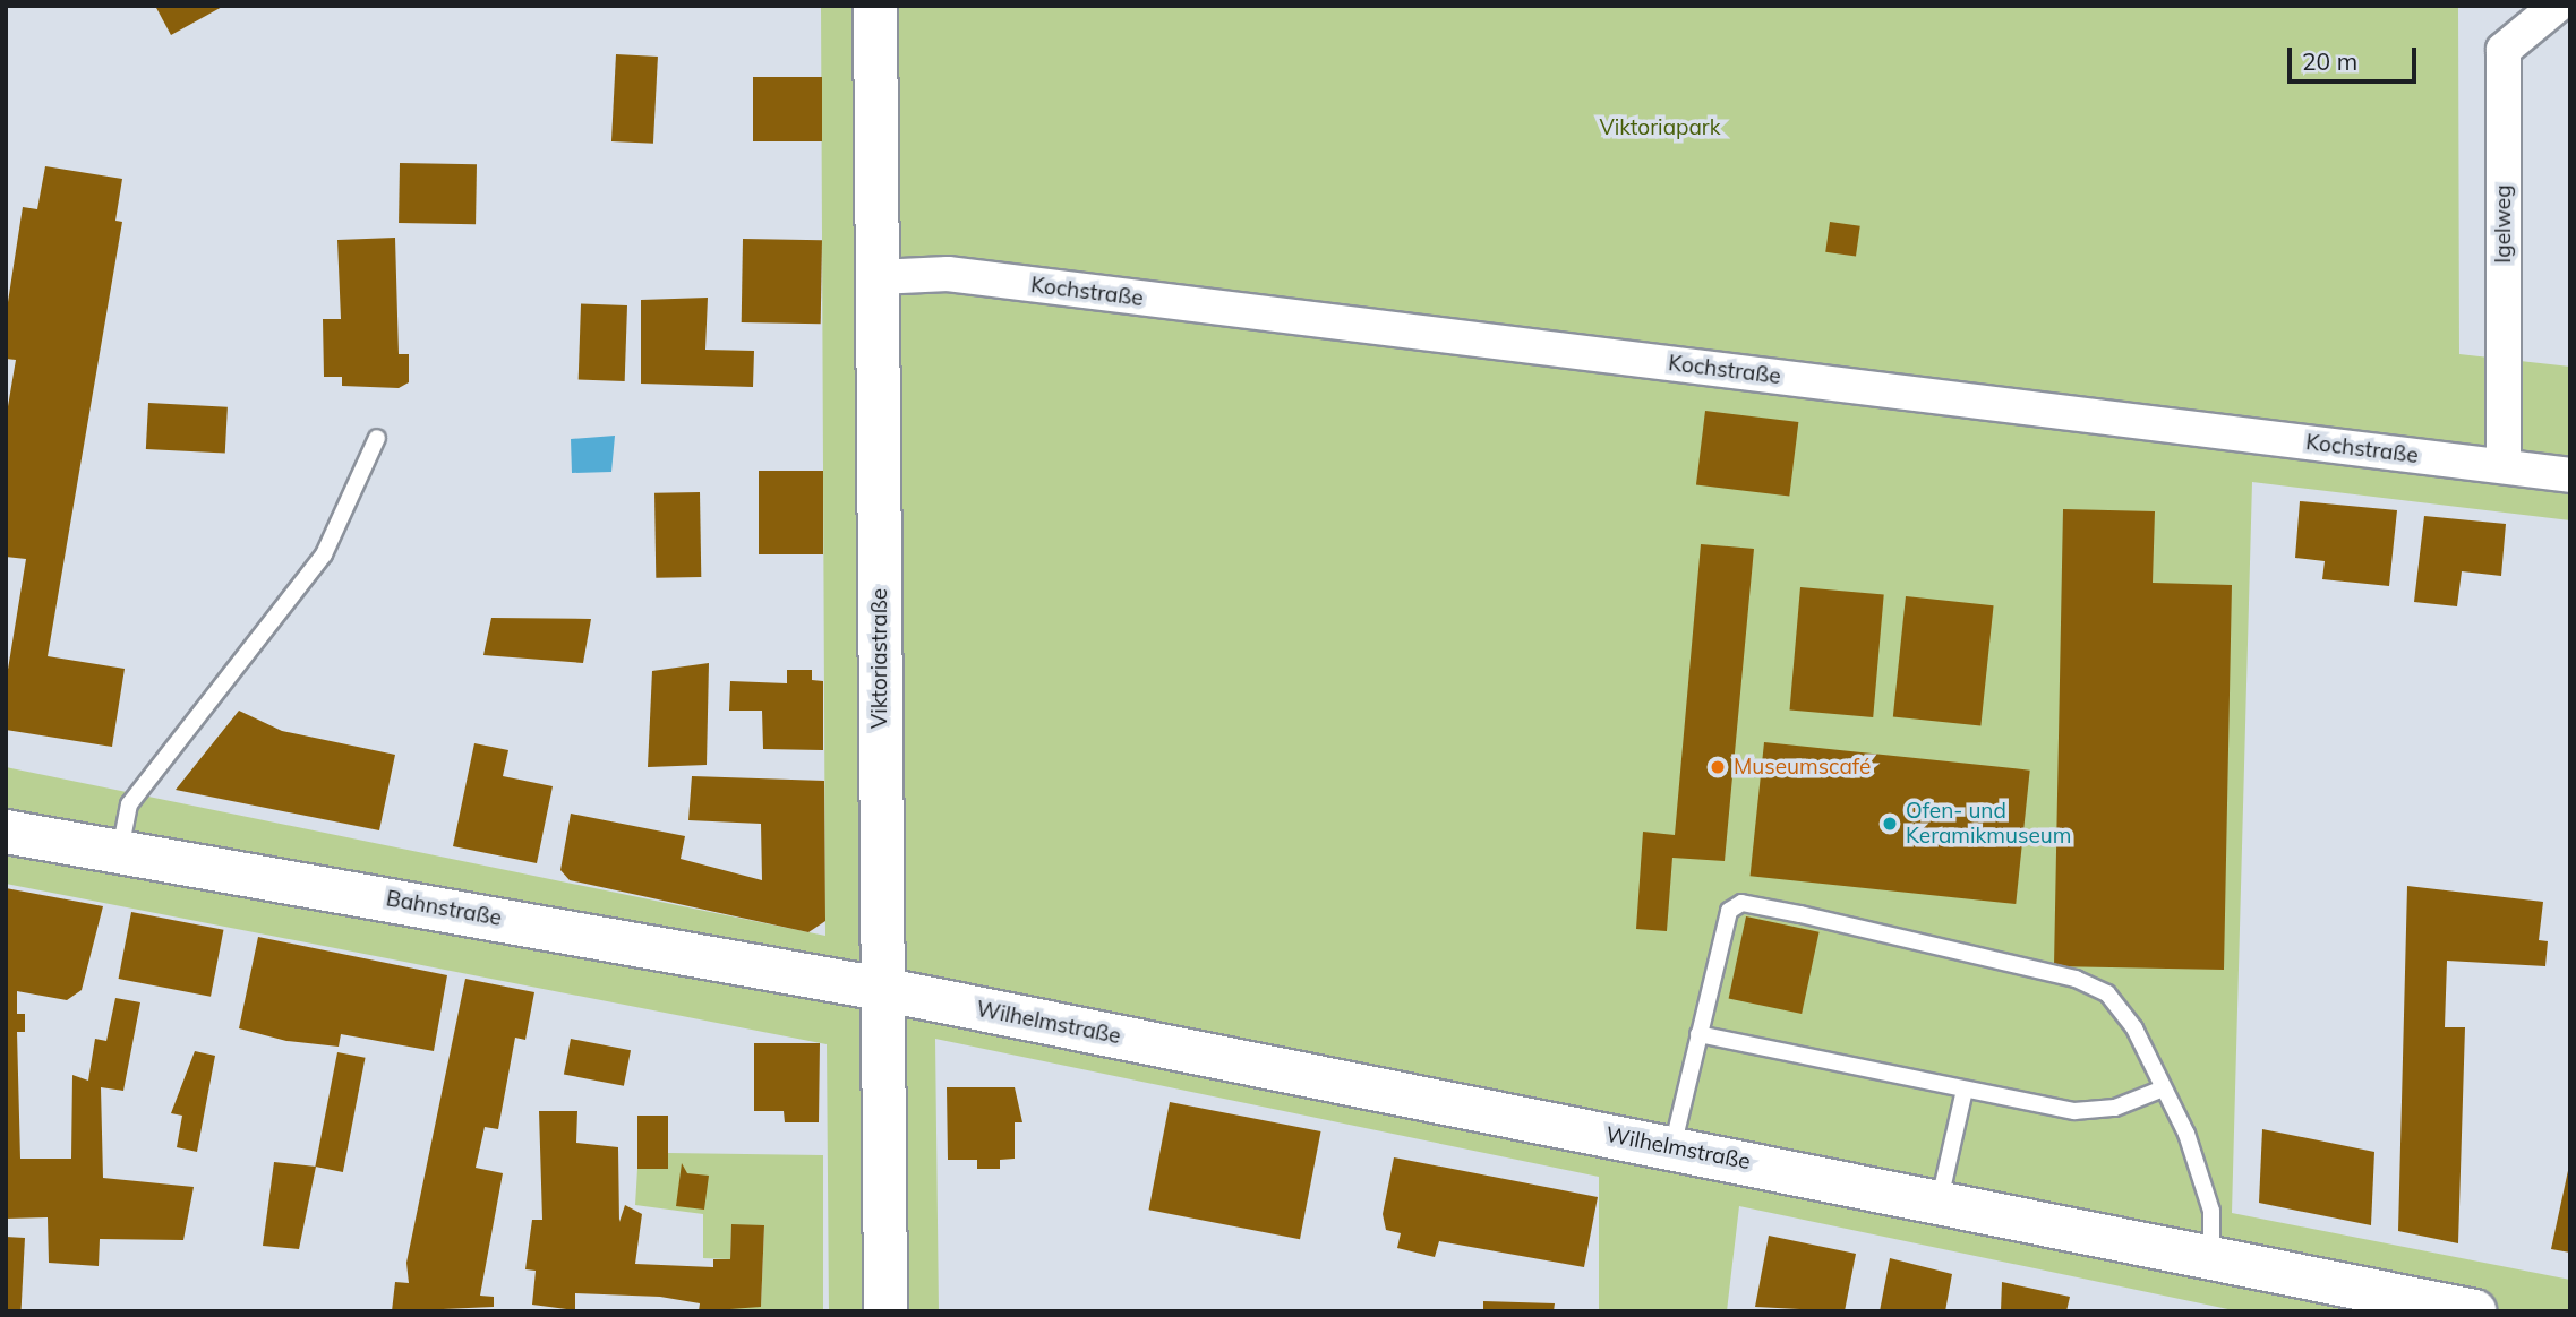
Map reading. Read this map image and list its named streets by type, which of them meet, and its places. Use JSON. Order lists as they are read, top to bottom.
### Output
{
  "streets": {
    "street": [
      "Igelweg",
      "Kochstraße",
      "Viktoriastraße",
      "Bahnstraße",
      "Wilhelmstraße"
    ]
  },
  "crossings": [
    ["Igelweg", "Kochstraße"],
    ["Kochstraße", "Viktoriastraße"],
    ["Viktoriastraße", "Bahnstraße"],
    ["Viktoriastraße", "Wilhelmstraße"],
    ["Bahnstraße", "Wilhelmstraße"]
  ],
  "parks": ["Viktoriapark"],
  "places": ["Museumscafé", "Ofen- und Keramikmuseum"],
  "scale_bar": "20 m"
}
